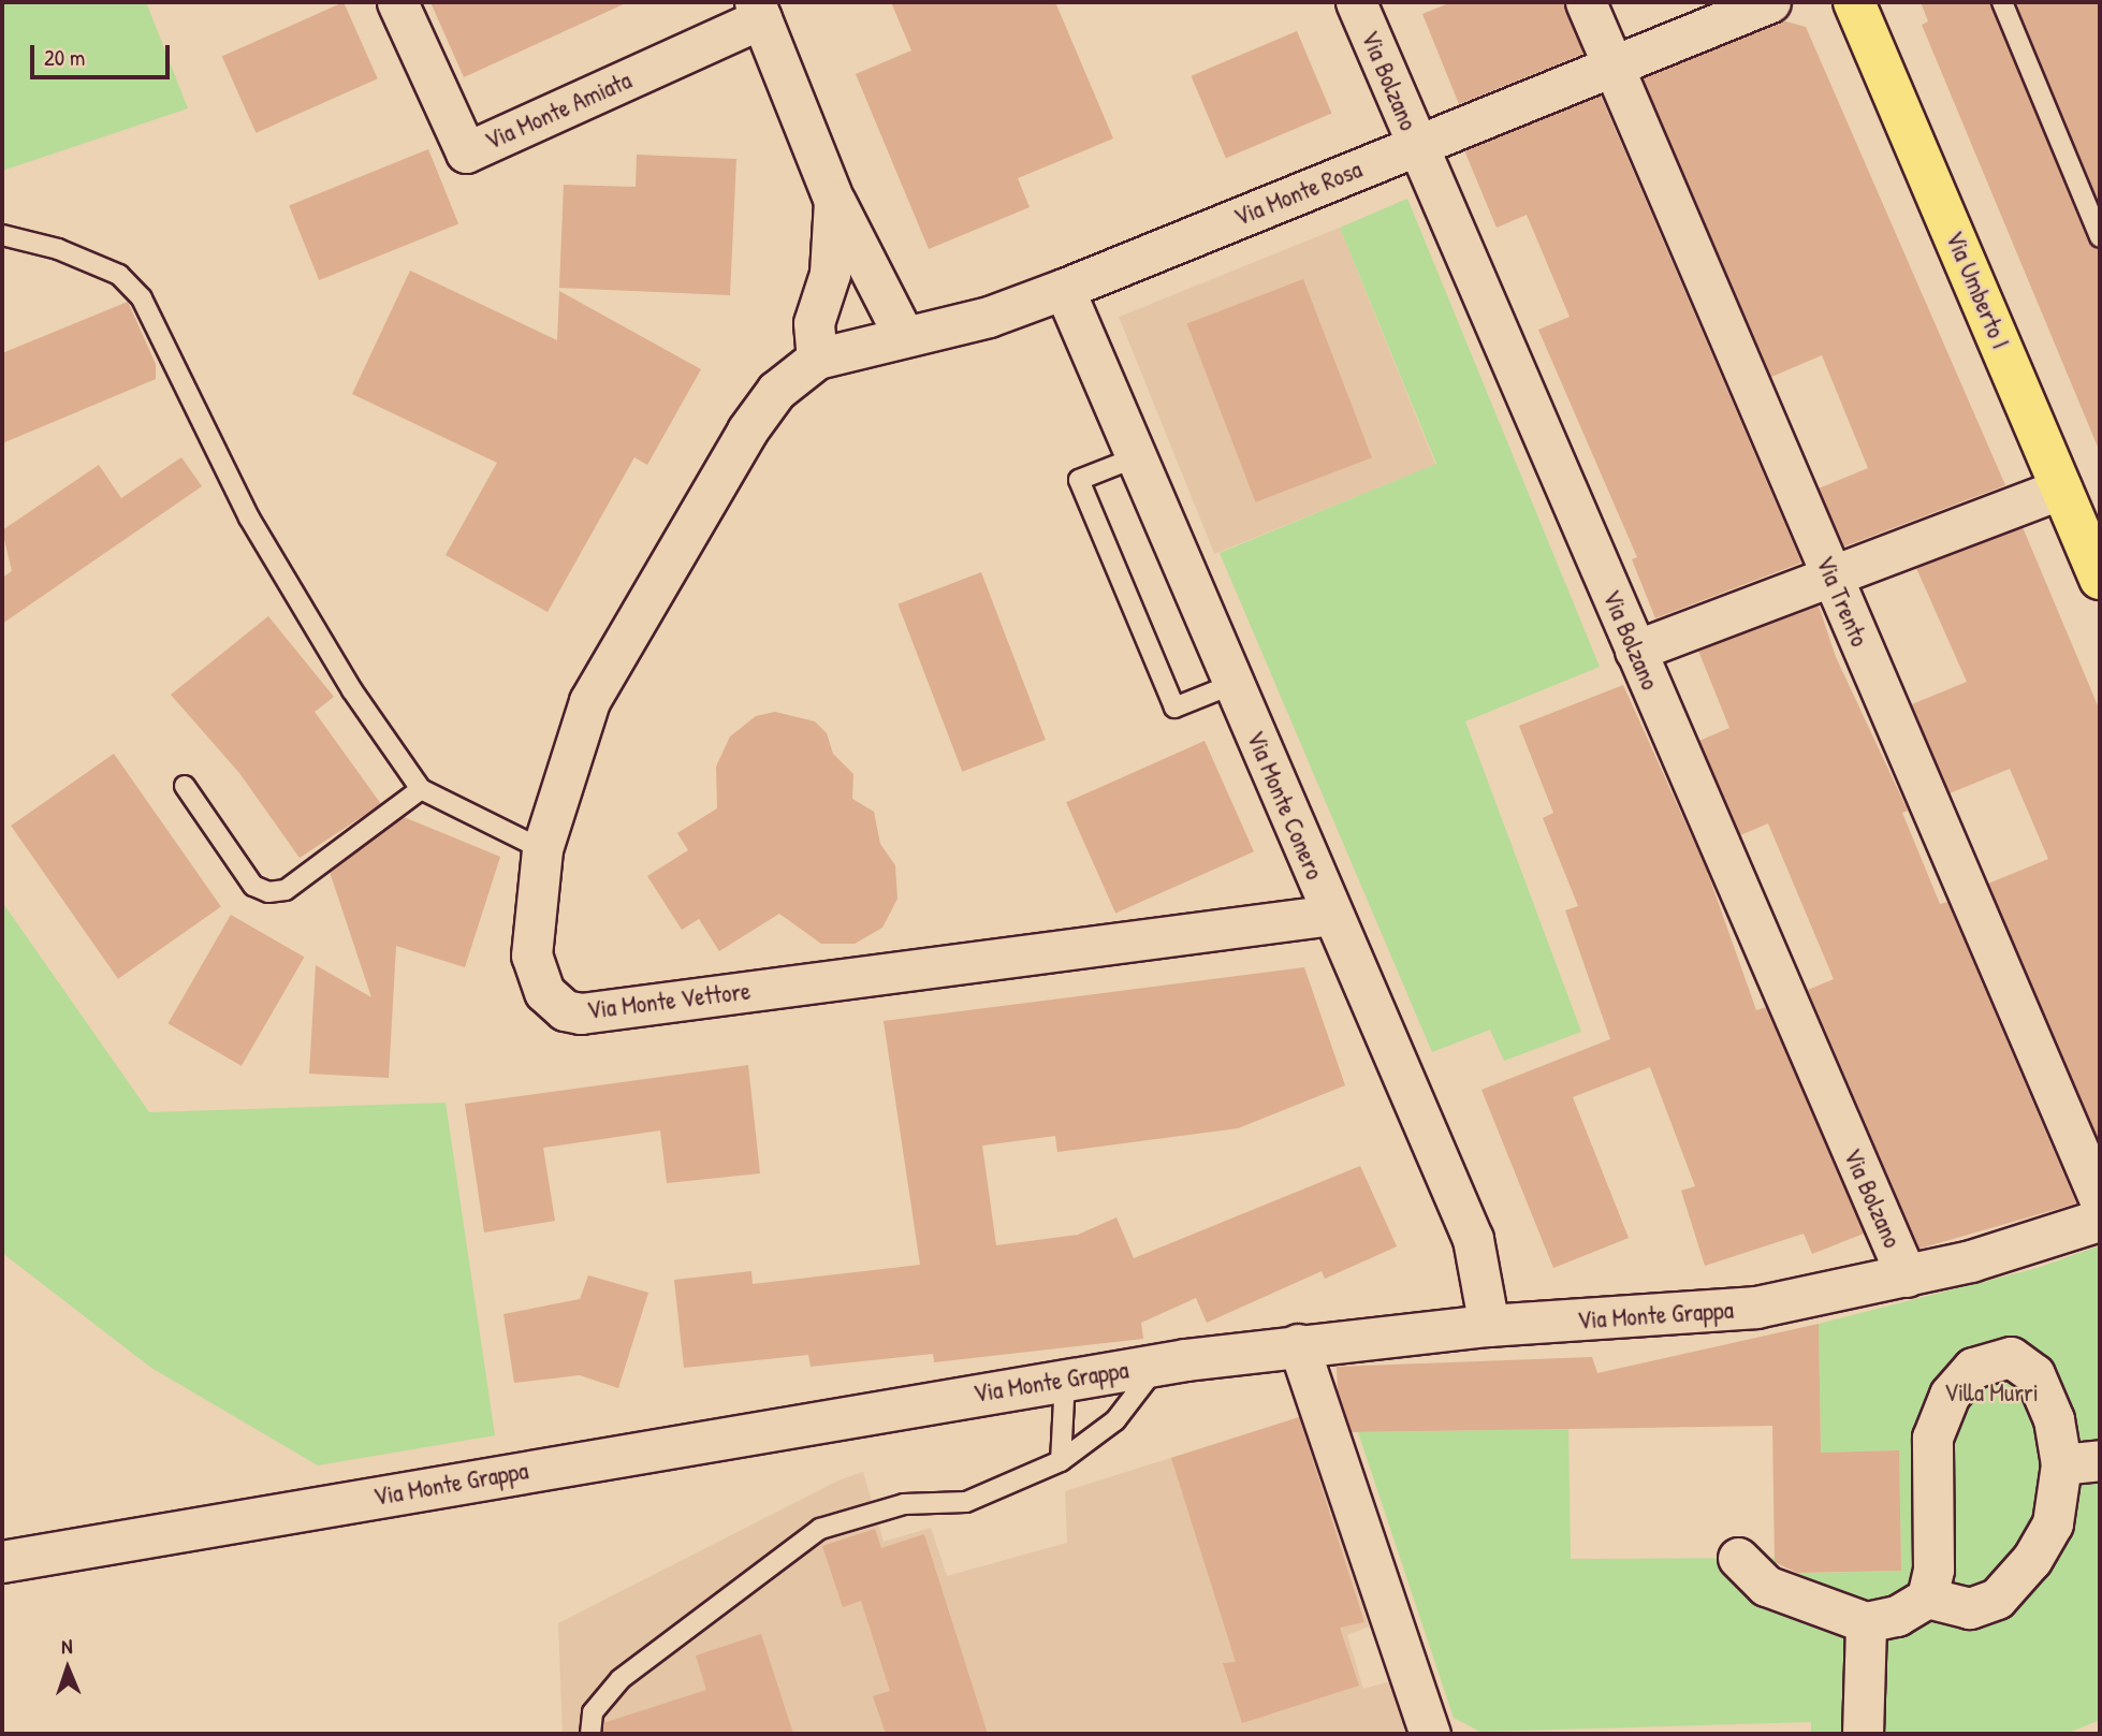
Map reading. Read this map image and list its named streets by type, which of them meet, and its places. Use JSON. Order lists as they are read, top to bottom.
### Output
{
  "streets": {
    "main road": ["Via Umberto I"],
    "street": [
      "Via Bolzano",
      "Via Monte Amiata",
      "Via Monte Rosa",
      "Via Trento",
      "Via Monte Conero",
      "Via Monte Vettore",
      "Via Monte Grappa"
    ]
  },
  "crossings": [
    ["Via Bolzano", "Via Monte Rosa"],
    ["Via Bolzano", "Via Monte Grappa"],
    ["Via Monte Rosa", "Via Trento"],
    ["Via Monte Rosa", "Via Monte Conero"],
    ["Via Monte Rosa", "Via Monte Vettore"],
    ["Via Monte Conero", "Via Monte Vettore"],
    ["Via Monte Conero", "Via Monte Grappa"]
  ],
  "parks": ["Villa Murri"],
  "scale_bar": "20 m",
  "north": "top"
}
